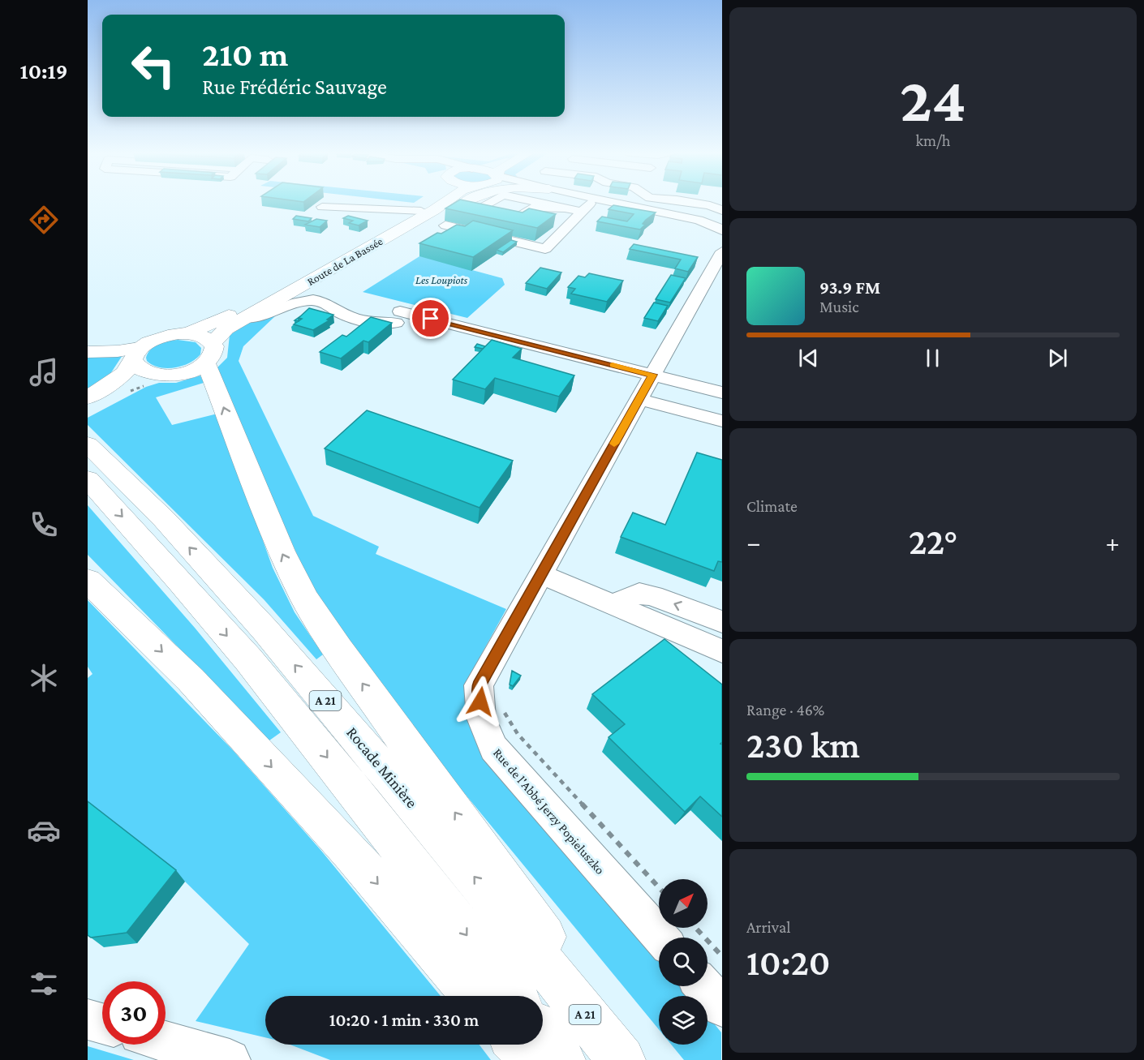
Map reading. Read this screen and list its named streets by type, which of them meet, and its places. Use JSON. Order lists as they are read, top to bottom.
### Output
{
  "streets": {
    "main road": ["Route de La Bassée", "A 21", "Rocade Minière"],
    "street": ["Rue de l'Abbé Jerzy Popieluszko"]
  },
  "parks": ["Les Loupiots"],
  "north": "top right",
  "page": {
    "tabs": "10:19",
    "tile": [
      ["24", "km/h"],
      "Climate",
      ["Range · 46%", "230 km"],
      ["Arrival", "10:20"]
    ],
    "turn": ["210 m", "Rue Frédéric Sauvage"],
    "song": ["93.9 FM", "Music"],
    "heat": ["−", "22°", "+"],
    "limit": "30",
    "trip": "10:20 · 1 min · 330 m"
  }
}
